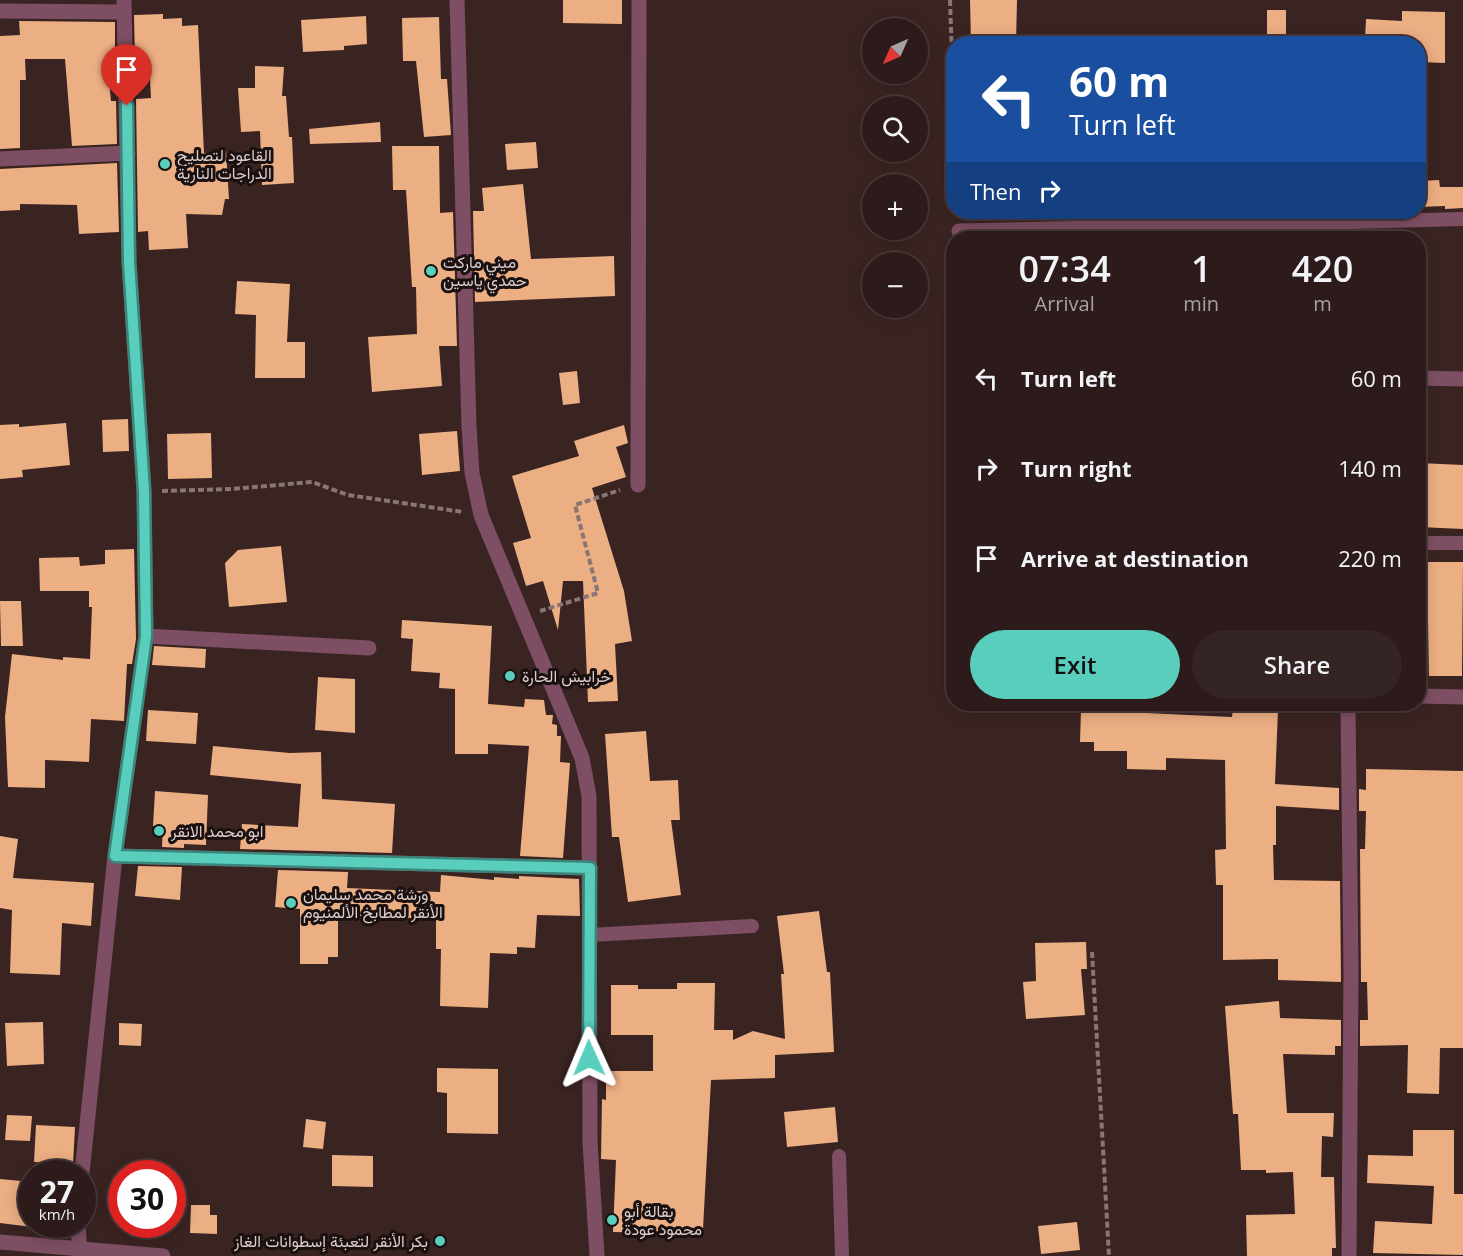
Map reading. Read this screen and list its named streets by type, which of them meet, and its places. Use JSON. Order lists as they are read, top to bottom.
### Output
{
  "places": [
    "القاعود لتصليح الدراجات النارية",
    "ميني ماركت حمدي ياسين",
    "خرابيش الحارة",
    "ابو محمد الانقر",
    "ورشة محمد سليمان الأنقر لمطابخ الألمنيوم",
    "بقالة أبو محمود عودة",
    "بكر الأنقر لتعبئة إسطوانات الغاز"
  ],
  "north": "bottom left",
  "page": {
    "map_buttons": ["+", "−"],
    "turn": ["60 m", "Turn left"],
    "then": "Then",
    "eta": [
      "07:34",
      "Arrival",
      "1",
      "min",
      "420",
      "m"
    ],
    "list": [
      {
        "name": "Turn left",
        "value": "60 m"
      },
      {
        "name": "Turn right",
        "value": "140 m"
      },
      {
        "name": "Arrive at destination",
        "value": "220 m"
      }
    ],
    "buttons": ["Exit", "Share"],
    "speed": "27 km/h",
    "limit": "30"
  }
}
